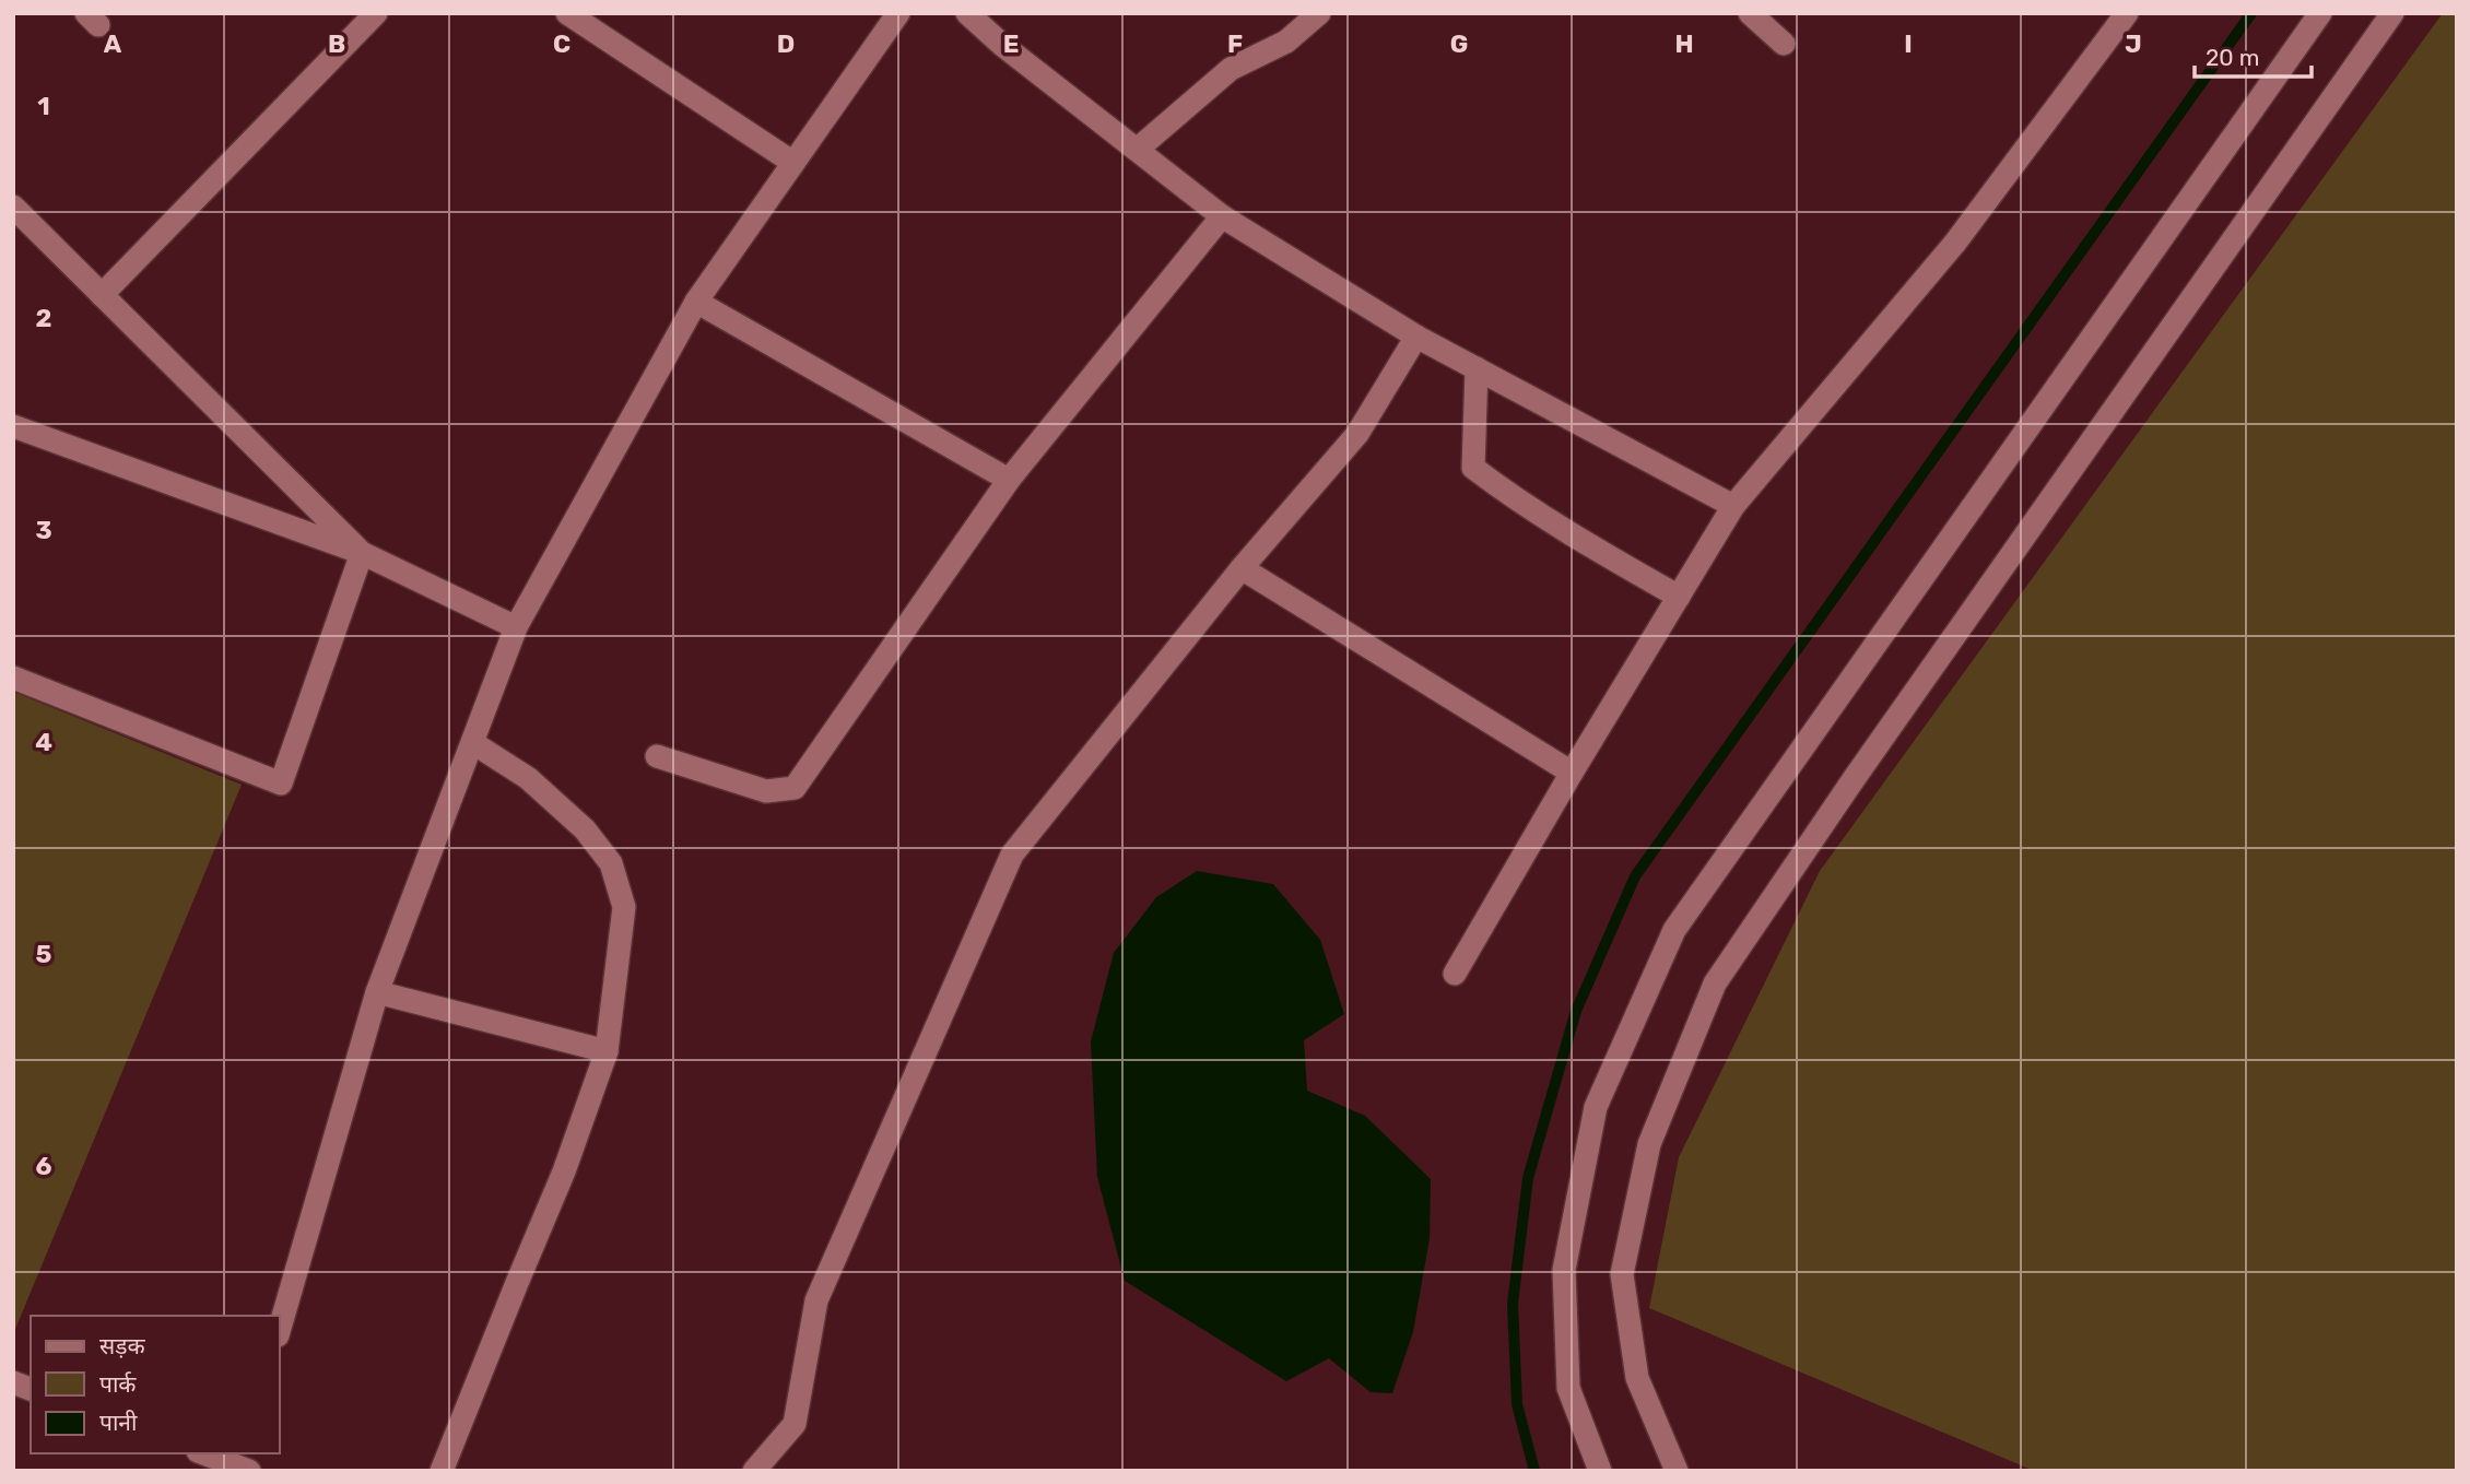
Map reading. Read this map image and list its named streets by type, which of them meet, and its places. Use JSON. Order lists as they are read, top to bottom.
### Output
{
  "legend": ["सड़क", "पार्क", "पानी"],
  "scale_bar": "20 m",
  "grid": {
    "columns": [
      "A",
      "B",
      "C",
      "D",
      "E",
      "F",
      "G",
      "H",
      "I",
      "J"
    ],
    "rows": [
      "1",
      "2",
      "3",
      "4",
      "5",
      "6"
    ]
  }
}
